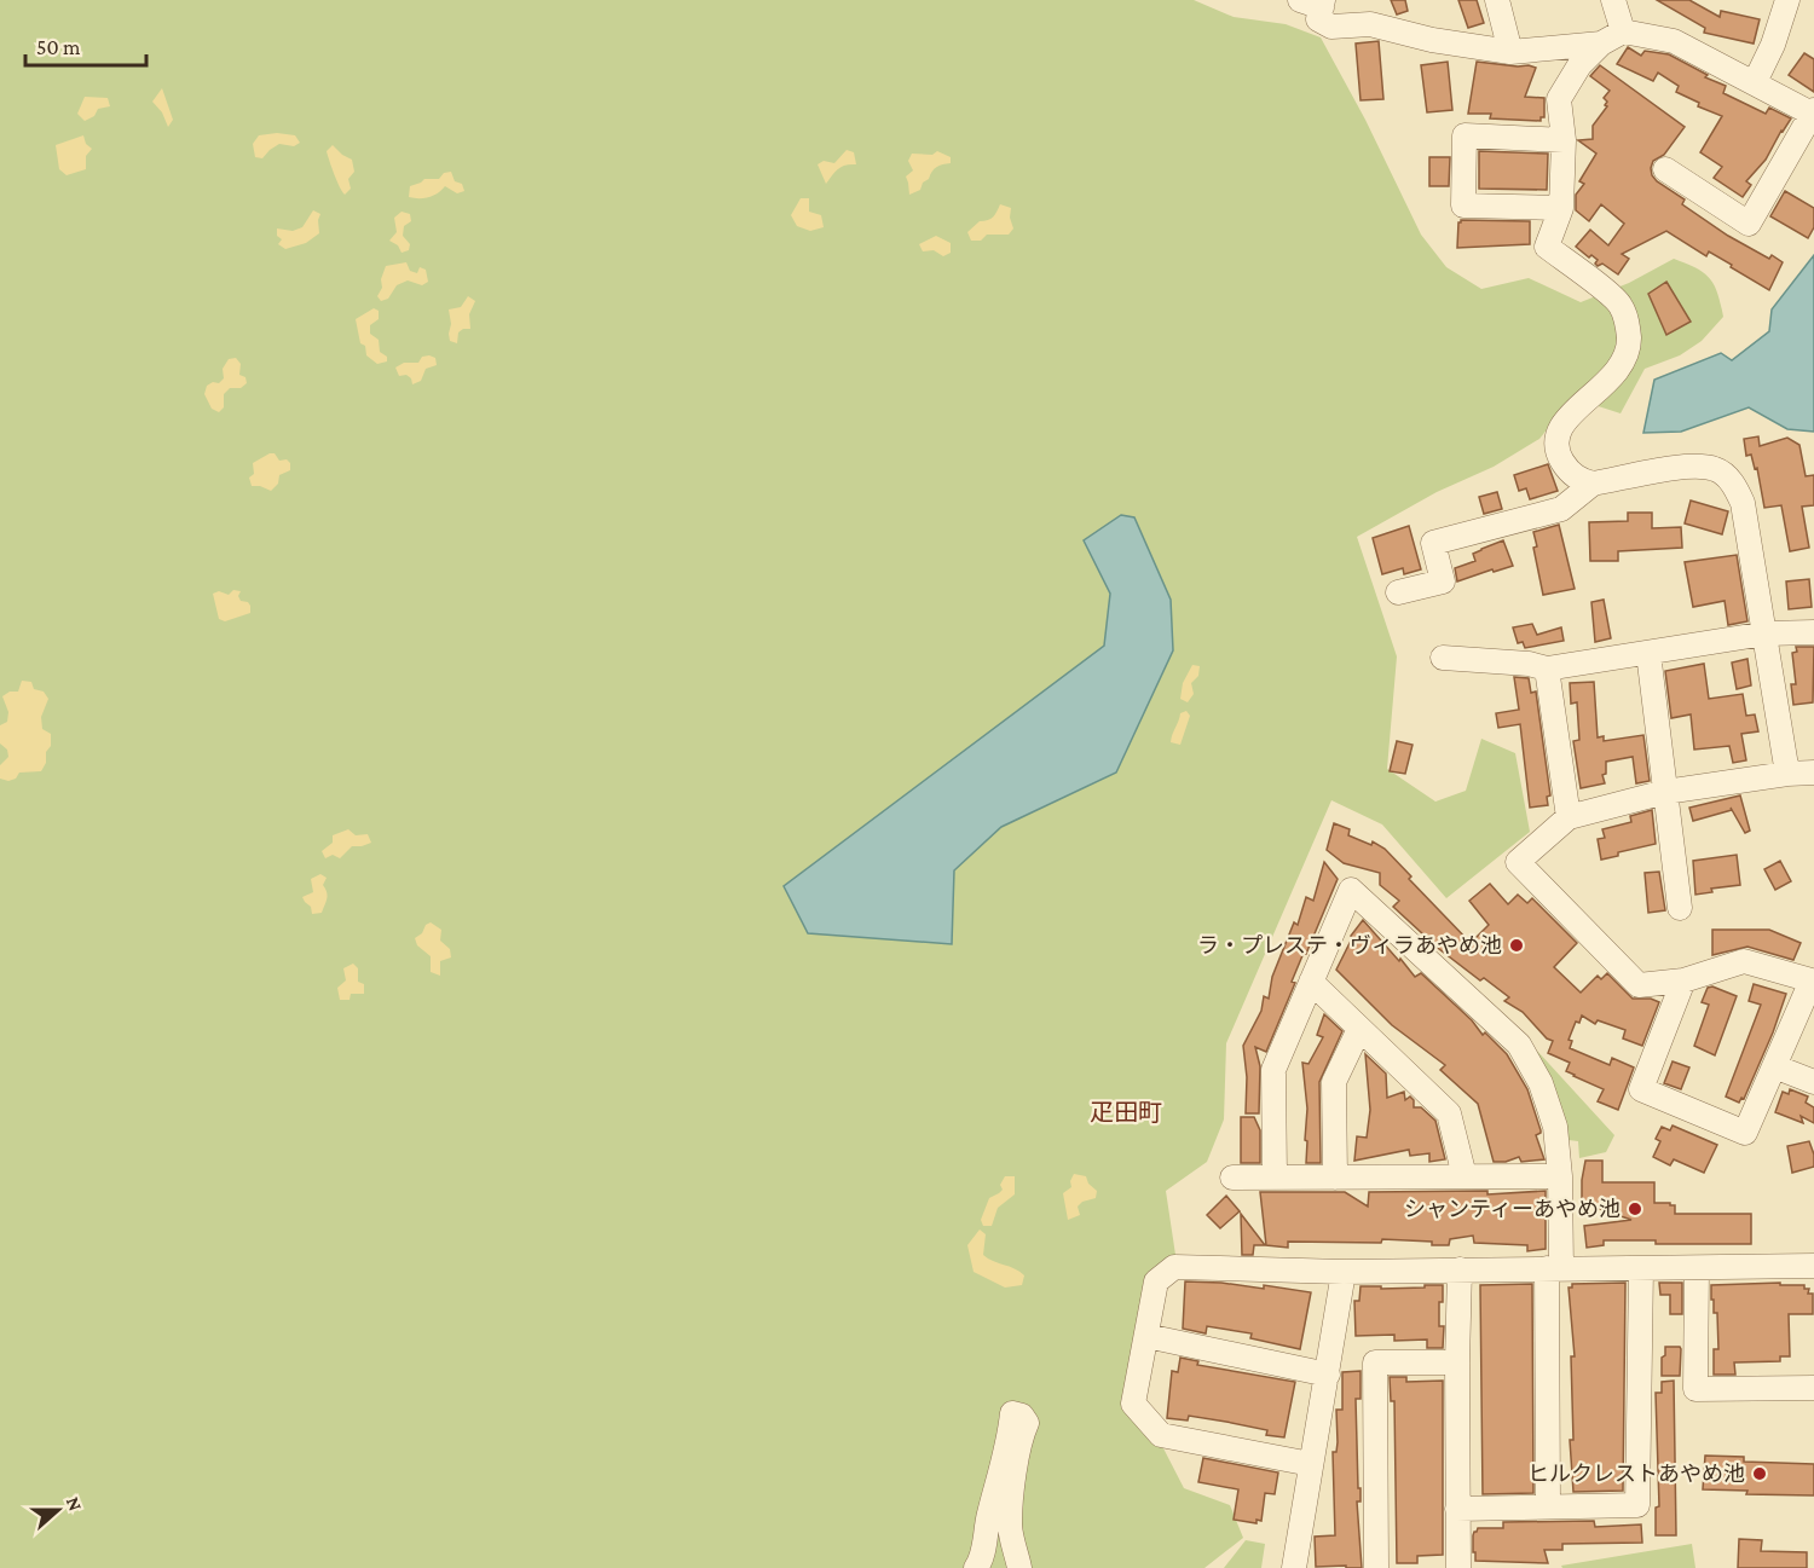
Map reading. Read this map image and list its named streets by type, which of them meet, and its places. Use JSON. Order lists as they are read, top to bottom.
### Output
{
  "districts": ["疋田町"],
  "places": ["ラ・プレステ・ヴィラあやめ池", "シャンティーあやめ池", "ヒルクレストあやめ池"],
  "scale_bar": "50 m",
  "north": "right"
}
